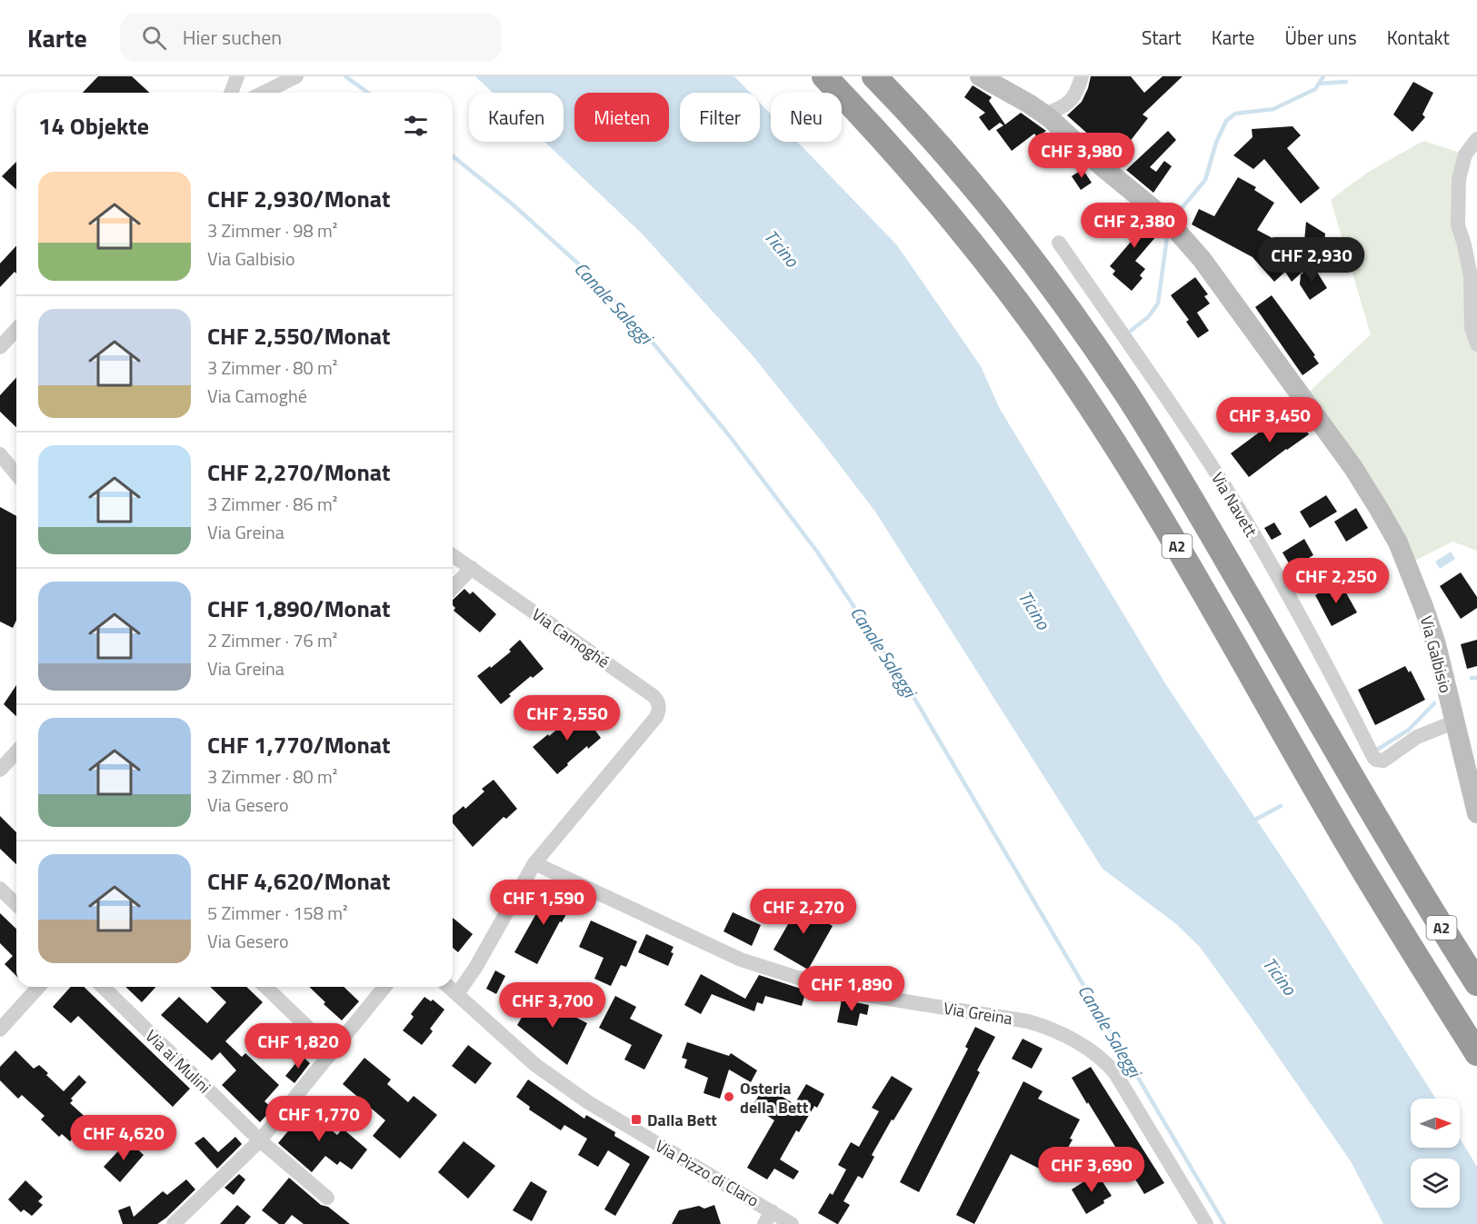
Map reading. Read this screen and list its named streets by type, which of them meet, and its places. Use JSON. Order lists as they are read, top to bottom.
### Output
{
  "streets": {
    "highway": ["A2"],
    "street": [
      "Via Navett",
      "Via Camoghé",
      "Via Galbisio",
      "Via Greina",
      "Via ai Mulini",
      "Via Pizzo di Claro"
    ]
  },
  "crossings": [
    ["Via Navett", "Via Galbisio"],
    ["Via Camoghé", "Via Greina"]
  ],
  "water": ["Ticino", "Canale Saleggi"],
  "places": {
    "other": ["Osteria della Bett"],
    "transit": ["Dalla Bett"]
  },
  "north": "right",
  "page": {
    "header": "Karte",
    "search": "Hier suchen",
    "nav": [
      "Start",
      "Karte",
      "Über uns",
      "Kontakt"
    ],
    "chip": [
      "Kaufen",
      "Mieten",
      "Filter",
      "Neu"
    ],
    "heading": "14 Objekte",
    "price": [
      "CHF 3,980",
      "CHF 2,380",
      "CHF 2,930",
      "CHF 3,450",
      "CHF 2,250",
      "CHF 2,550",
      "CHF 1,590",
      "CHF 2,270",
      "CHF 1,890",
      "CHF 3,700",
      "CHF 1,820",
      "CHF 1,770",
      "CHF 4,620",
      "CHF 3,690"
    ],
    "list": [
      {
        "name": "CHF 2,930/Monat",
        "note": "3 Zimmer · 98 m² · Via Galbisio"
      },
      {
        "name": "CHF 2,550/Monat",
        "note": "3 Zimmer · 80 m² · Via Camoghé"
      },
      {
        "name": "CHF 2,270/Monat",
        "note": "3 Zimmer · 86 m² · Via Greina"
      },
      {
        "name": "CHF 1,890/Monat",
        "note": "2 Zimmer · 76 m² · Via Greina"
      },
      {
        "name": "CHF 1,770/Monat",
        "note": "3 Zimmer · 80 m² · Via Gesero"
      },
      {
        "name": "CHF 4,620/Monat",
        "note": "5 Zimmer · 158 m² · Via Gesero"
      }
    ]
  }
}
